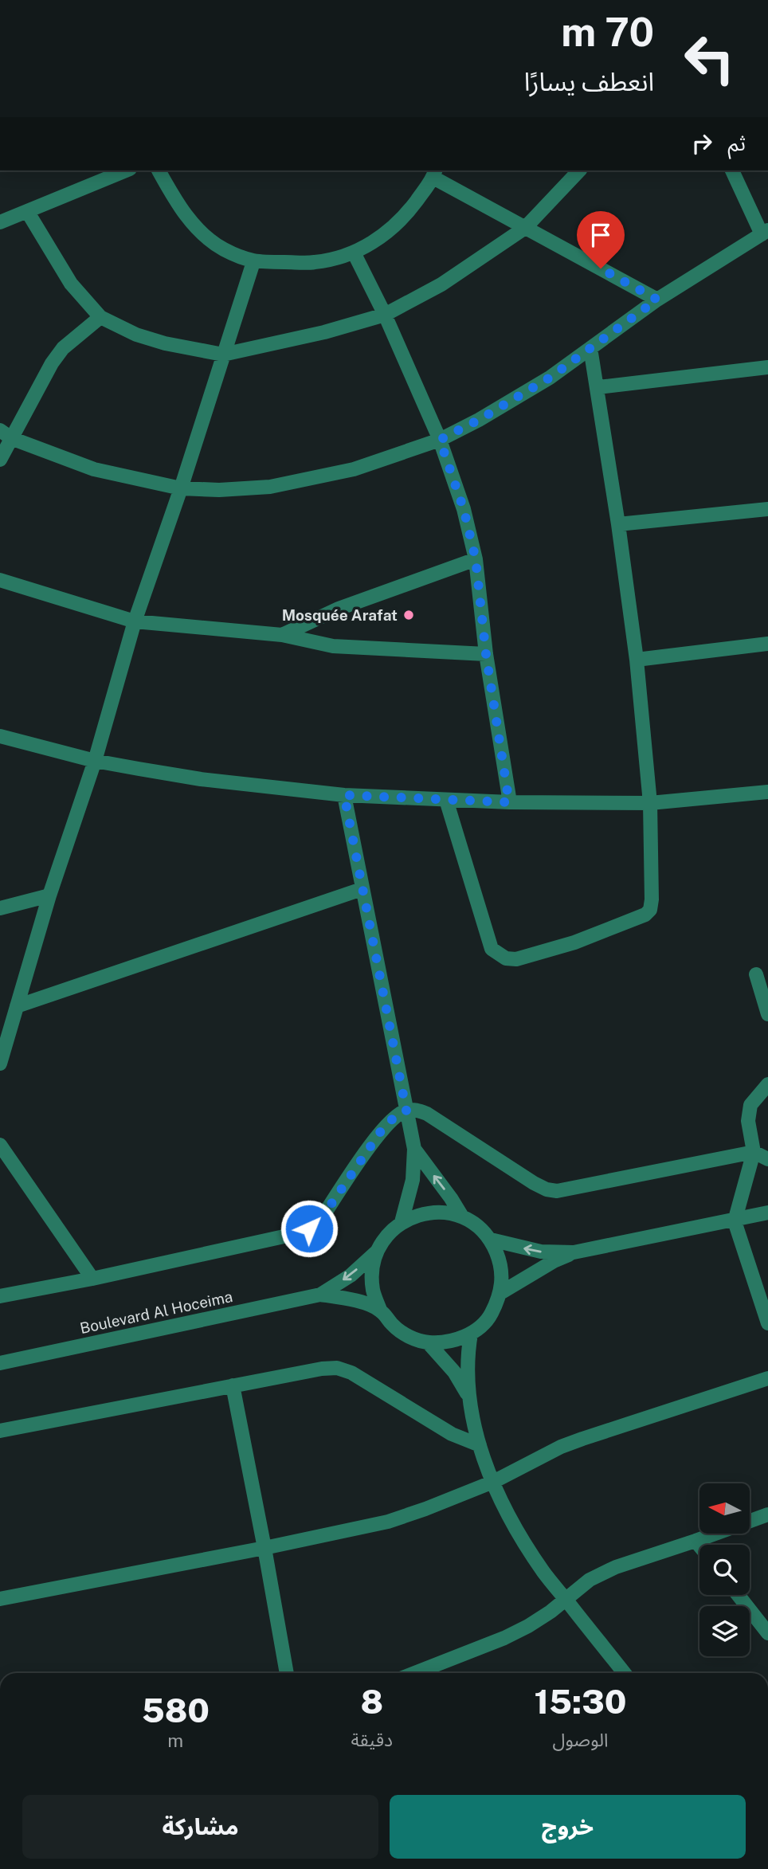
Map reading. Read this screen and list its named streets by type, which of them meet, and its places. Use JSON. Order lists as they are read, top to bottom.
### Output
{
  "streets": {
    "street": ["Boulevard Al Hoceima"]
  },
  "places": ["Mosquée Arafat"],
  "north": "left",
  "page": {
    "turn": ["70 m", "انعطف يسارًا"],
    "then": "ثم",
    "eta": [
      "15:30",
      "الوصول",
      "8",
      "دقيقة",
      "580",
      "m"
    ],
    "buttons": ["خروج", "مشاركة"]
  }
}
